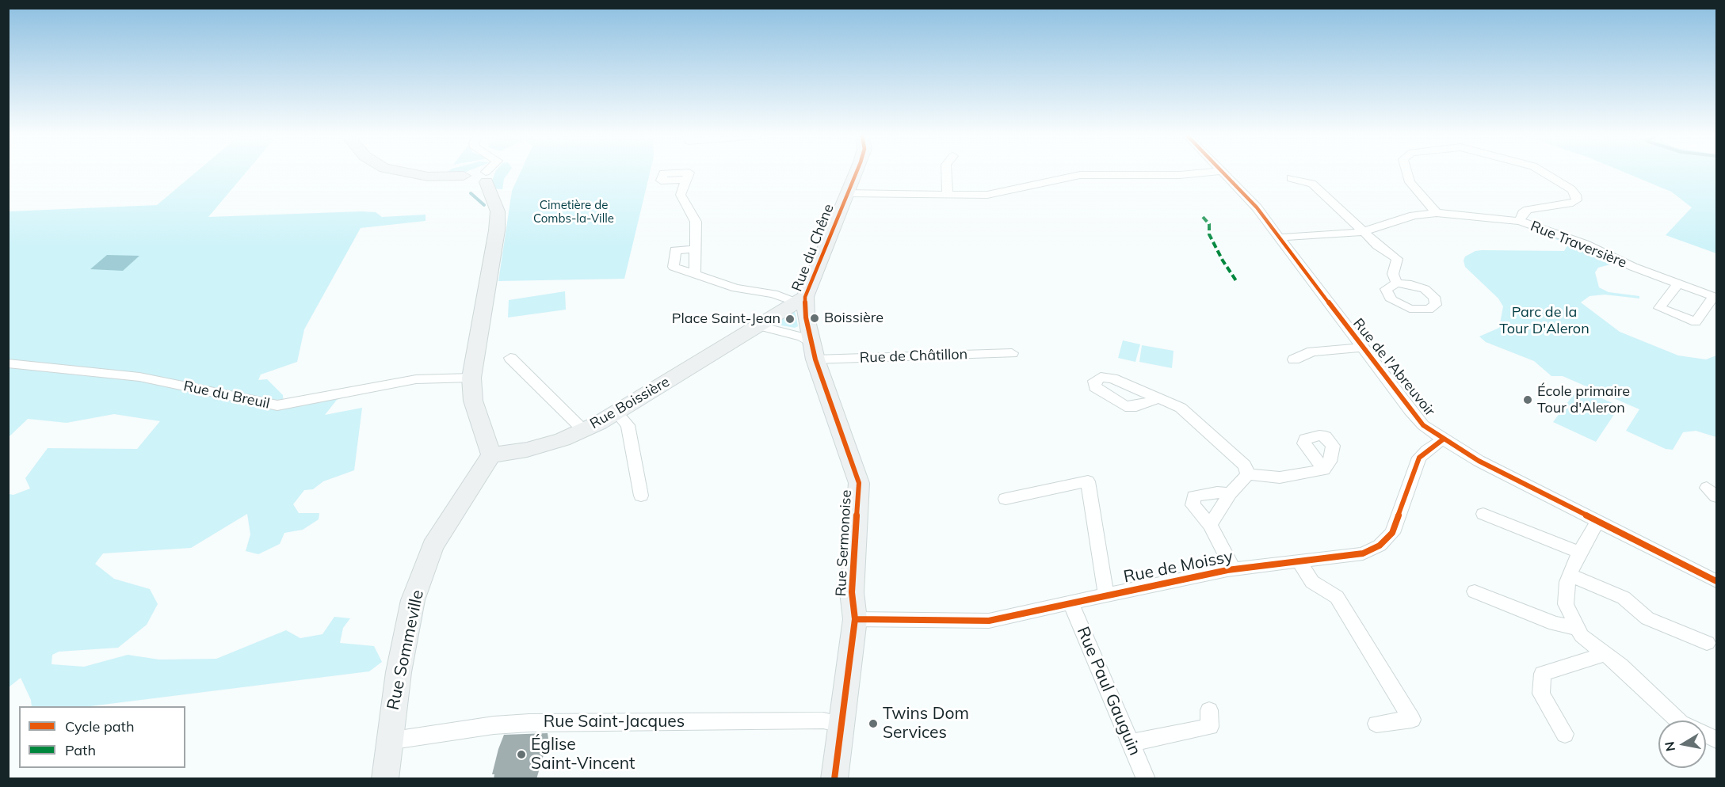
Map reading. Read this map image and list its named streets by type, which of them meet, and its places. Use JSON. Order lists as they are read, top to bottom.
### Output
{
  "streets": {
    "street": [
      "Rue Traversière",
      "Rue du Chêne",
      "Rue de Châtillon",
      "Rue de l'Abreuvoir",
      "Rue du Breuil",
      "Rue Boissière",
      "Rue Sermonoise",
      "Rue de Moissy",
      "Rue Sommeville",
      "Rue Paul Gauguin",
      "Rue Saint-Jacques"
    ]
  },
  "crossings": [
    ["Rue Traversière", "Rue de l'Abreuvoir"],
    ["Rue du Chêne", "Rue de Châtillon"],
    ["Rue du Chêne", "Rue Boissière"],
    ["Rue du Chêne", "Rue Sermonoise"],
    ["Rue de Châtillon", "Rue Sermonoise"],
    ["Rue de l'Abreuvoir", "Rue de Moissy"],
    ["Rue Boissière", "Rue Sommeville"],
    ["Rue Sermonoise", "Rue de Moissy"],
    ["Rue Sermonoise", "Rue Saint-Jacques"],
    ["Rue de Moissy", "Rue Paul Gauguin"],
    ["Rue Sommeville", "Rue Saint-Jacques"]
  ],
  "parks": ["Cimetière de Combs-la-Ville", "Parc de la Tour D'Aleron"],
  "places": [
    "Boissière",
    "Place Saint-Jean",
    "École primaire Tour d'Aleron",
    "Twins Dom Services",
    "Église Saint-Vincent"
  ],
  "legend": ["Cycle path", "Path"],
  "north": "left"
}
